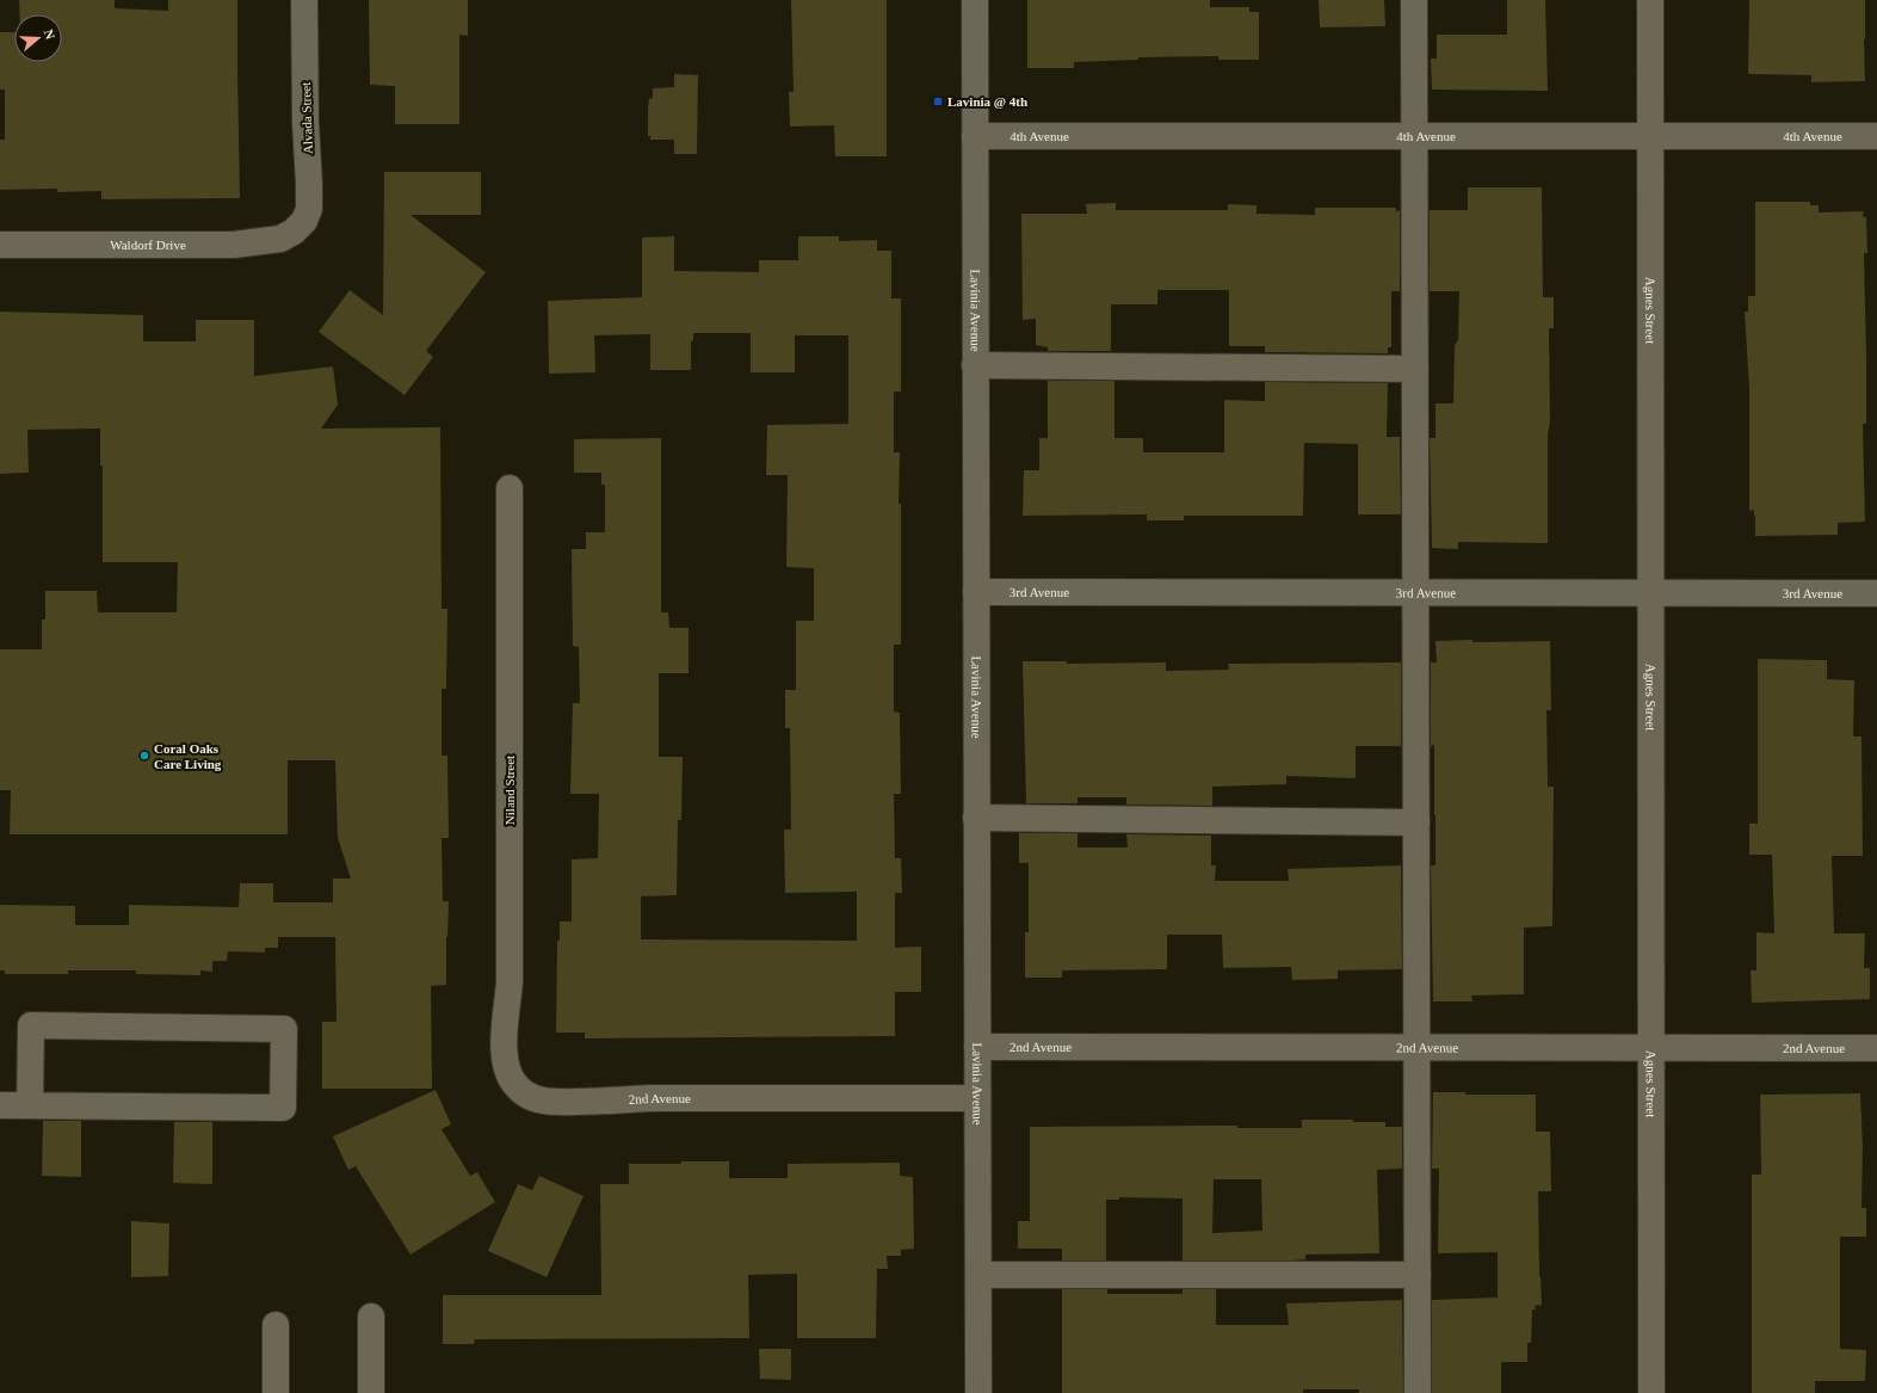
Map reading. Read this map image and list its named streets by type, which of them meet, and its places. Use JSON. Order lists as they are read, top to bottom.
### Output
{
  "streets": {
    "street": [
      "Alvada Street",
      "4th Avenue",
      "Waldorf Drive",
      "Lavinia Avenue",
      "Agnes Street",
      "3rd Avenue",
      "Niland Street",
      "2nd Avenue"
    ]
  },
  "crossings": [
    ["Alvada Street", "Waldorf Drive"],
    ["4th Avenue", "Lavinia Avenue"],
    ["4th Avenue", "Agnes Street"],
    ["Lavinia Avenue", "3rd Avenue"],
    ["Lavinia Avenue", "2nd Avenue"],
    ["Agnes Street", "3rd Avenue"],
    ["Agnes Street", "2nd Avenue"],
    ["Niland Street", "2nd Avenue"]
  ],
  "places": {
    "transit": ["Lavinia @ 4th"],
    "other": ["Coral Oaks Care Living"]
  },
  "north": "right"
}
